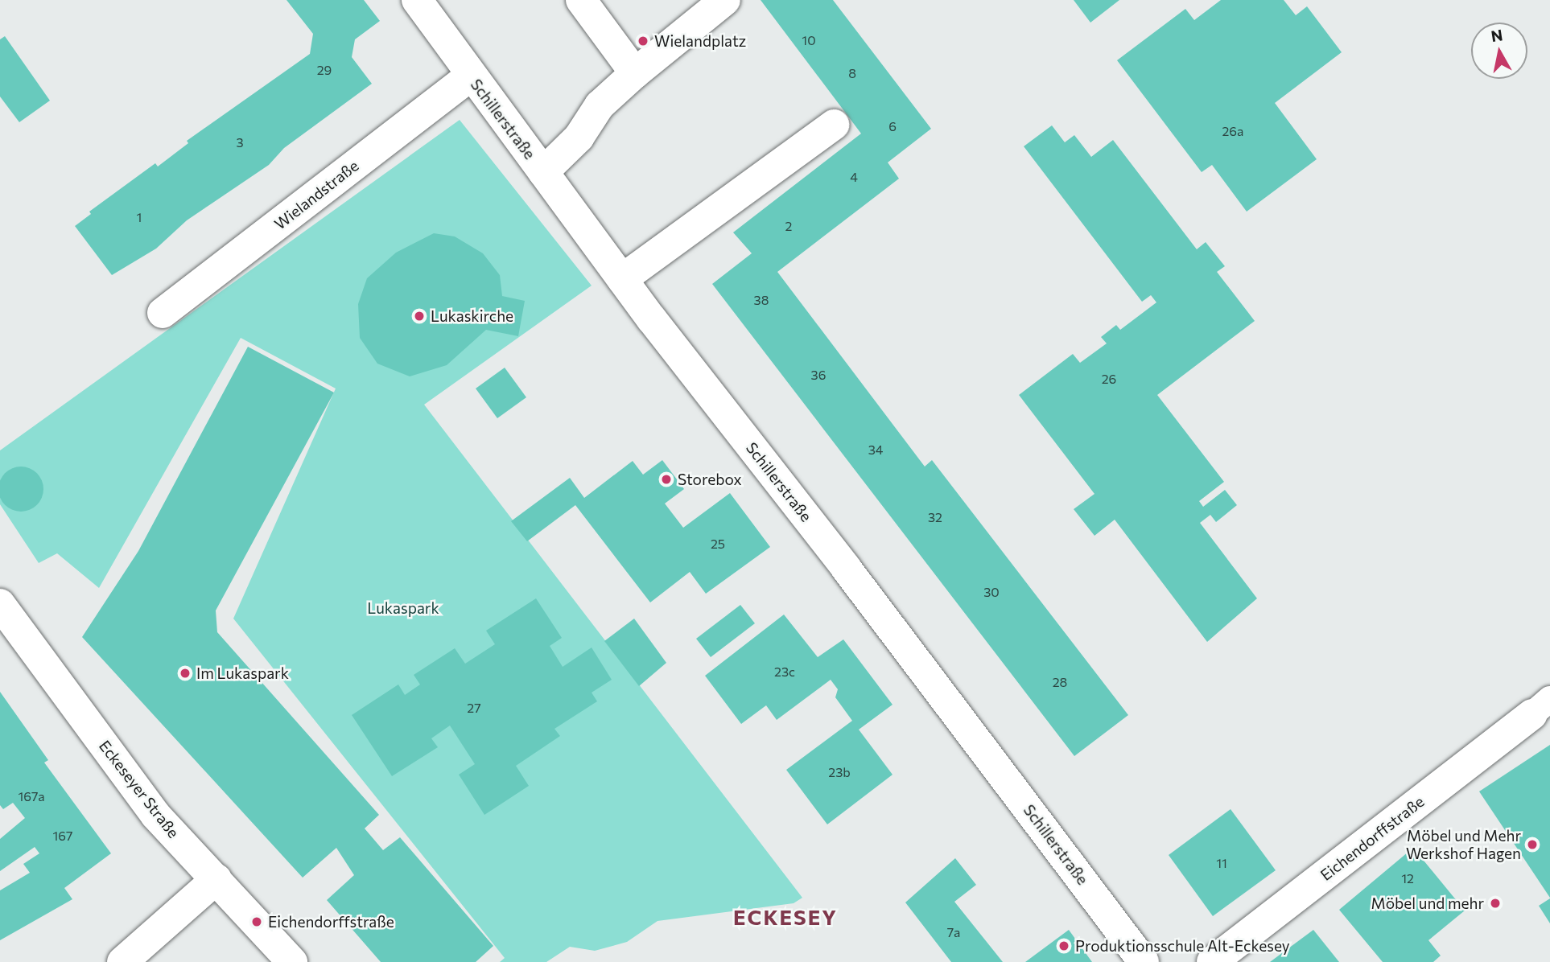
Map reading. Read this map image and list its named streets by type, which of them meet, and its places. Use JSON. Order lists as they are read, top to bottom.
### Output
{
  "streets": {
    "street": [
      "Schillerstraße",
      "Wielandstraße",
      "Eckeseyer Straße",
      "Eichendorffstraße"
    ]
  },
  "crossings": [
    ["Schillerstraße", "Wielandstraße"]
  ],
  "districts": ["ECKESEY"],
  "parks": ["Lukaspark"],
  "places": [
    "Wielandplatz",
    "Lukaskirche",
    "Storebox",
    "Im Lukaspark",
    "Möbel und Mehr Werkshof Hagen",
    "Möbel und mehr",
    "Eichendorffstraße",
    "Produktionsschule Alt-Eckesey"
  ],
  "house_numbers": [
    "10",
    "29",
    "8",
    "6",
    "26a",
    "3",
    "4",
    "1",
    "2",
    "38",
    "36",
    "26",
    "34",
    "32",
    "25",
    "30",
    "23c",
    "28",
    "27",
    "23b",
    "167a",
    "167",
    "11",
    "12",
    "7a"
  ],
  "north": "top"
}
